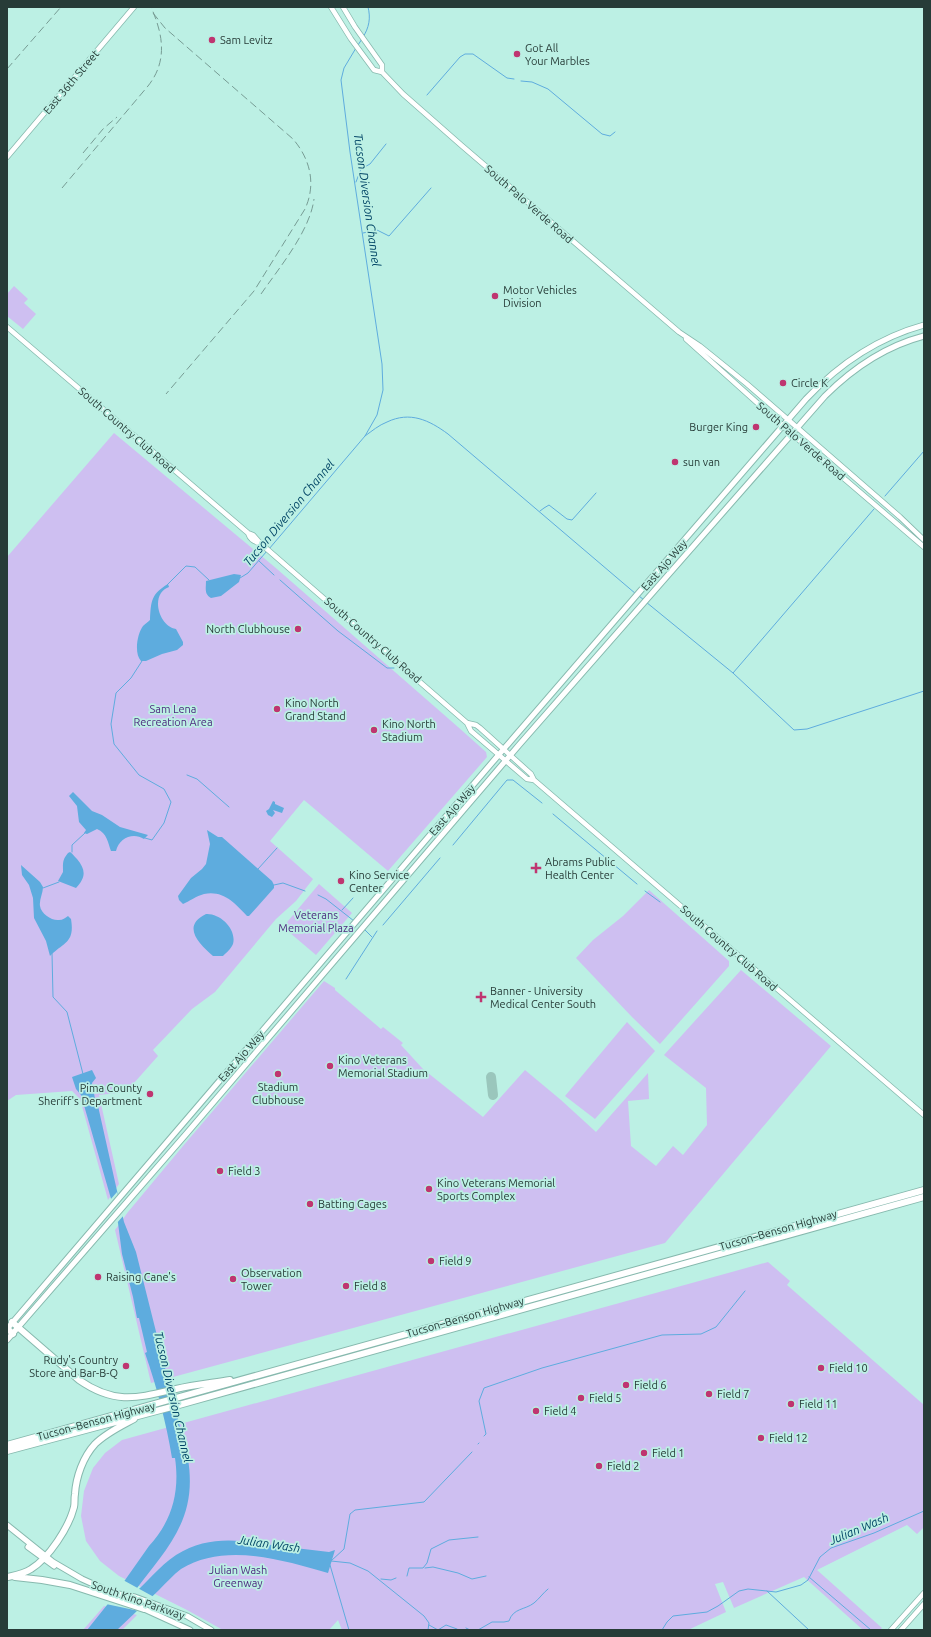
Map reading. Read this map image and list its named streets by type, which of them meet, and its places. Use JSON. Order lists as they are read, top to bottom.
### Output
{
  "streets": {
    "highway": ["Tucson–Benson Highway"],
    "main road": [
      "East 36th Street",
      "South Palo Verde Road",
      "South Country Club Road",
      "East Ajo Way",
      "South Kino Parkway"
    ]
  },
  "crossings": [
    ["South Palo Verde Road", "East Ajo Way"],
    ["South Country Club Road", "East Ajo Way"]
  ],
  "water": ["Tucson Diversion Channel", "Julian Wash"],
  "parks": ["Sam Lena Recreation Area", "Veterans Memorial Plaza", "Julian Wash Greenway"],
  "places": {
    "other": [
      "Sam Levitz",
      "Got All Your Marbles",
      "Motor Vehicles Division",
      "Circle K",
      "Burger King",
      "sun van",
      "North Clubhouse",
      "Kino North Grand Stand",
      "Kino North Stadium",
      "Kino Service Center",
      "Kino Veterans Memorial Stadium",
      "Stadium Clubhouse",
      "Pima County Sheriff's Department",
      "Field 3",
      "Kino Veterans Memorial Sports Complex",
      "Batting Cages",
      "Field 9",
      "Raising Cane's",
      "Observation Tower",
      "Field 8",
      "Rudy's Country Store and Bar-B-Q",
      "Field 10",
      "Field 6",
      "Field 7",
      "Field 5",
      "Field 11",
      "Field 4",
      "Field 12",
      "Field 1",
      "Field 2"
    ],
    "health": ["Abrams Public Health Center", "Banner - University Medical Center South"]
  }
}
